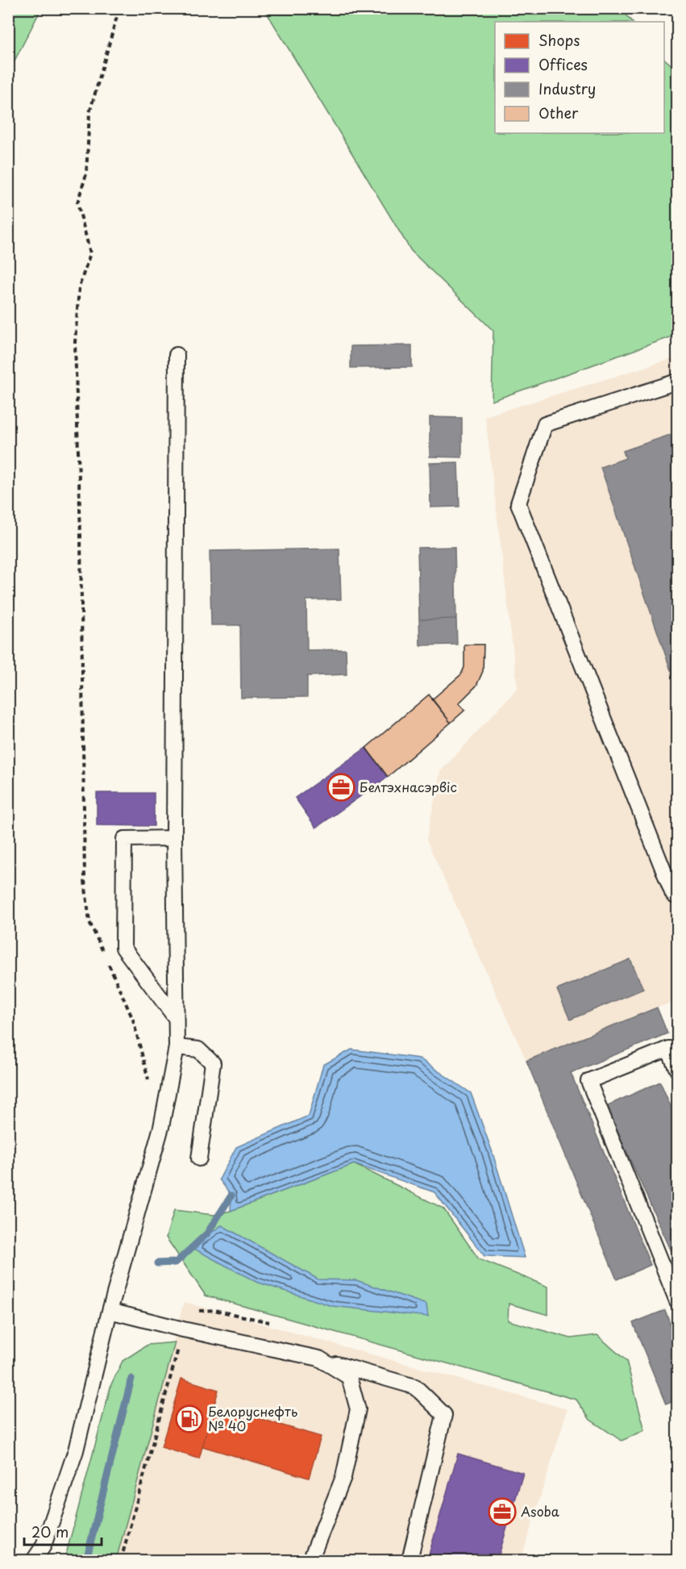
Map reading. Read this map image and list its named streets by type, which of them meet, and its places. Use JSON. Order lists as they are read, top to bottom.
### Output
{
  "places": {
    "office": ["Белтэхнасэрвіс", "Asoba"],
    "fuel station": ["Белоруснефть № 40"]
  },
  "legend": [
    "Shops",
    "Offices",
    "Industry",
    "Other"
  ],
  "scale_bar": "20 m"
}
